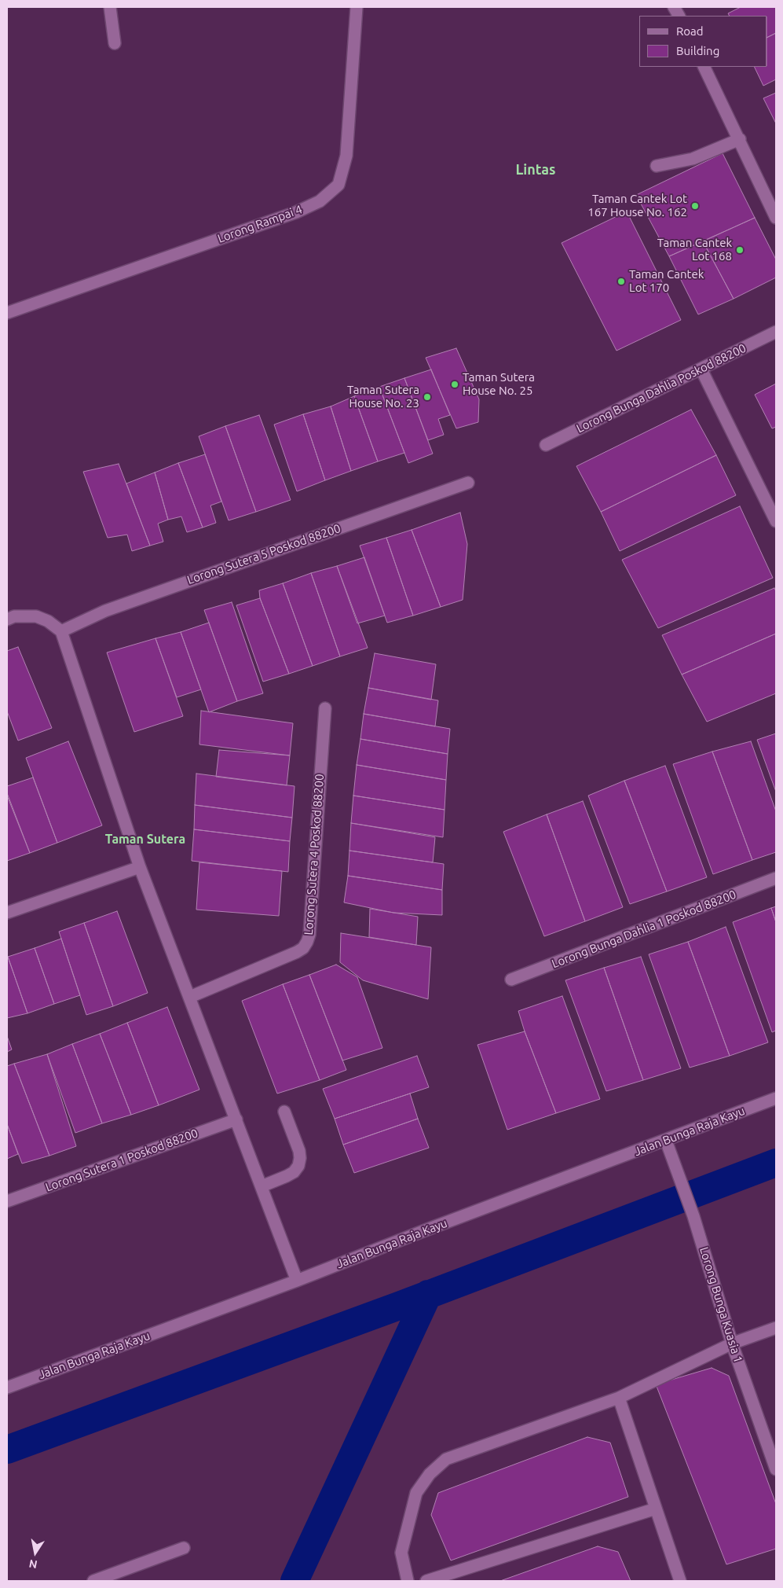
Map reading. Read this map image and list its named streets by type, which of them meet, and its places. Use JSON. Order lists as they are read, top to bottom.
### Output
{
  "streets": {
    "street": [
      "Lorong Rampai 4",
      "Lorong Bunga Dahlia Poskod 88200",
      "Lorong Sutera 5 Poskod 88200",
      "Lorong Sutera 4 Poskod 88200",
      "Lorong Bunga Dahlia 1 Poskod 88200",
      "Jalan Bunga Raja Kayu",
      "Lorong Sutera 1 Poskod 88200",
      "Lorong Bunga Kuasia 1"
    ]
  },
  "crossings": [
    ["Jalan Bunga Raja Kayu", "Lorong Bunga Kuasia 1"]
  ],
  "districts": ["Lintas", "Taman Sutera"],
  "places": [
    "Taman Cantek Lot 167 House No. 162",
    "Taman Cantek Lot 168",
    "Taman Cantek Lot 170",
    "Taman Sutera House No. 25",
    "Taman Sutera House No. 23"
  ],
  "legend": ["Road", "Building"],
  "north": "bottom"
}
